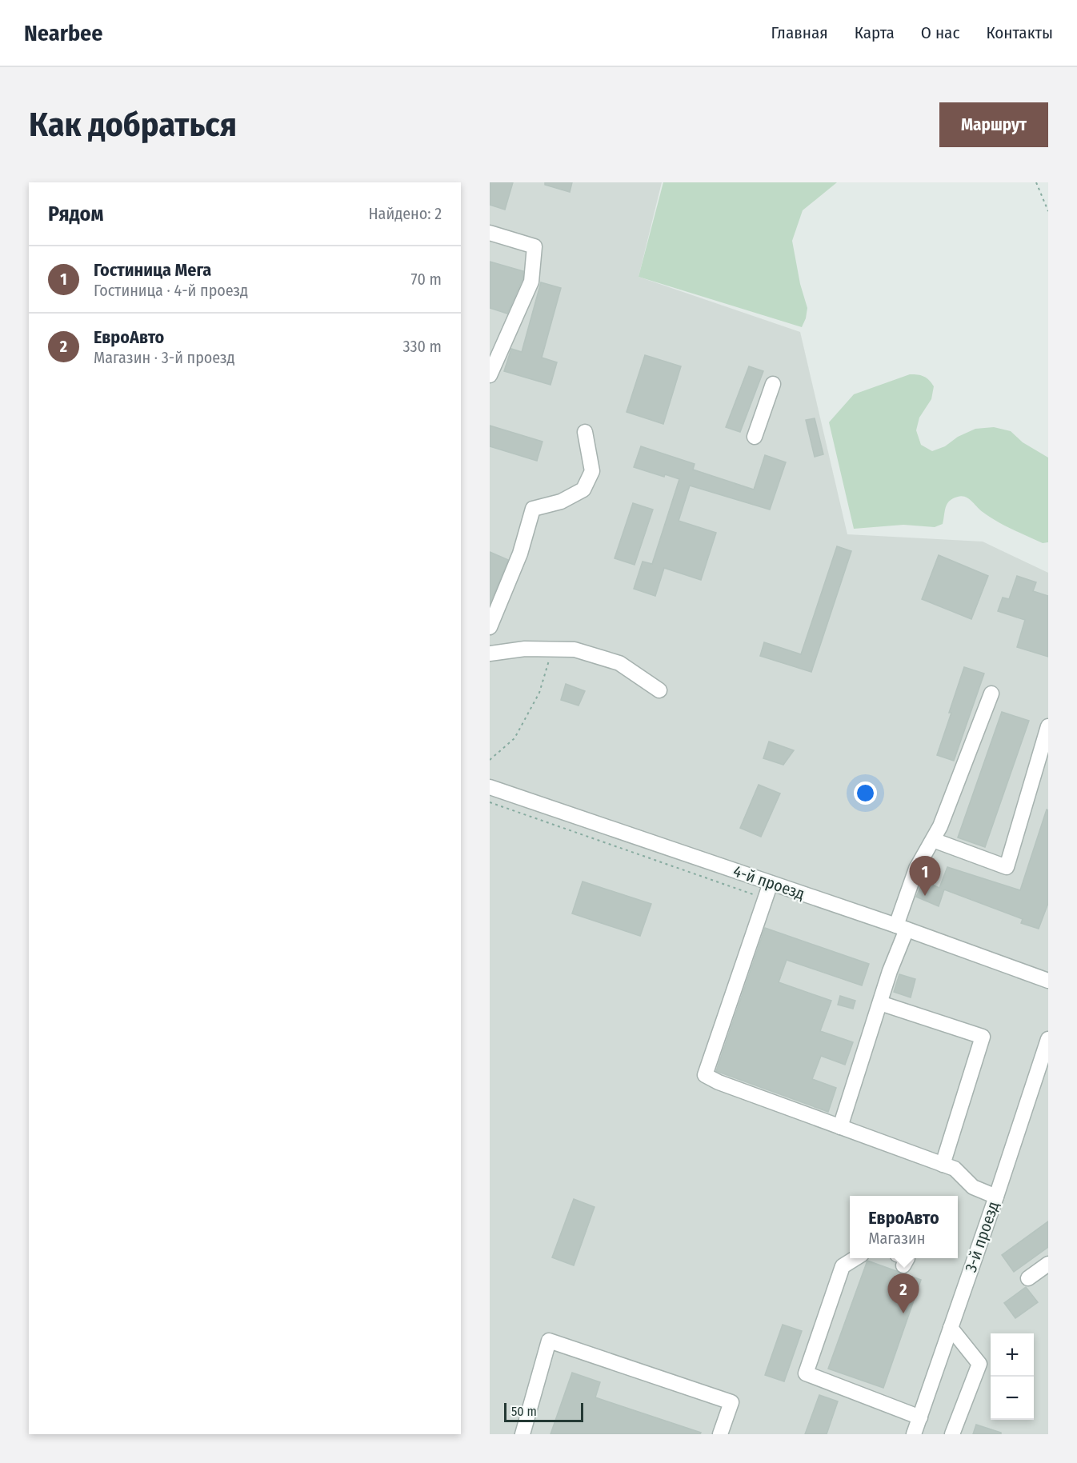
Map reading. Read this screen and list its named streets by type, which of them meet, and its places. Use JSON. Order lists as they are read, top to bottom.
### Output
{
  "streets": {
    "street": ["4-й проезд", "3-й проезд"]
  },
  "scale_bar": "50 m",
  "page": {
    "header": "Nearbee",
    "nav": [
      "Главная",
      "Карта",
      "О нас",
      "Контакты"
    ],
    "buttons": "Маршрут",
    "title": "Как добраться",
    "heading": ["Рядом", "Найдено: 2"],
    "list": [
      {
        "mark": "1",
        "name": "Гостиница Мега",
        "note": "Гостиница · 4-й проезд",
        "value": "70 m"
      },
      {
        "mark": "2",
        "name": "ЕвроАвто",
        "note": "Магазин · 3-й проезд",
        "value": "330 m"
      }
    ],
    "pins": ["1", "2"],
    "popup": ["ЕвроАвто", "Магазин"],
    "map_buttons": ["+", "−"],
    "scale": "50 m"
  }
}
